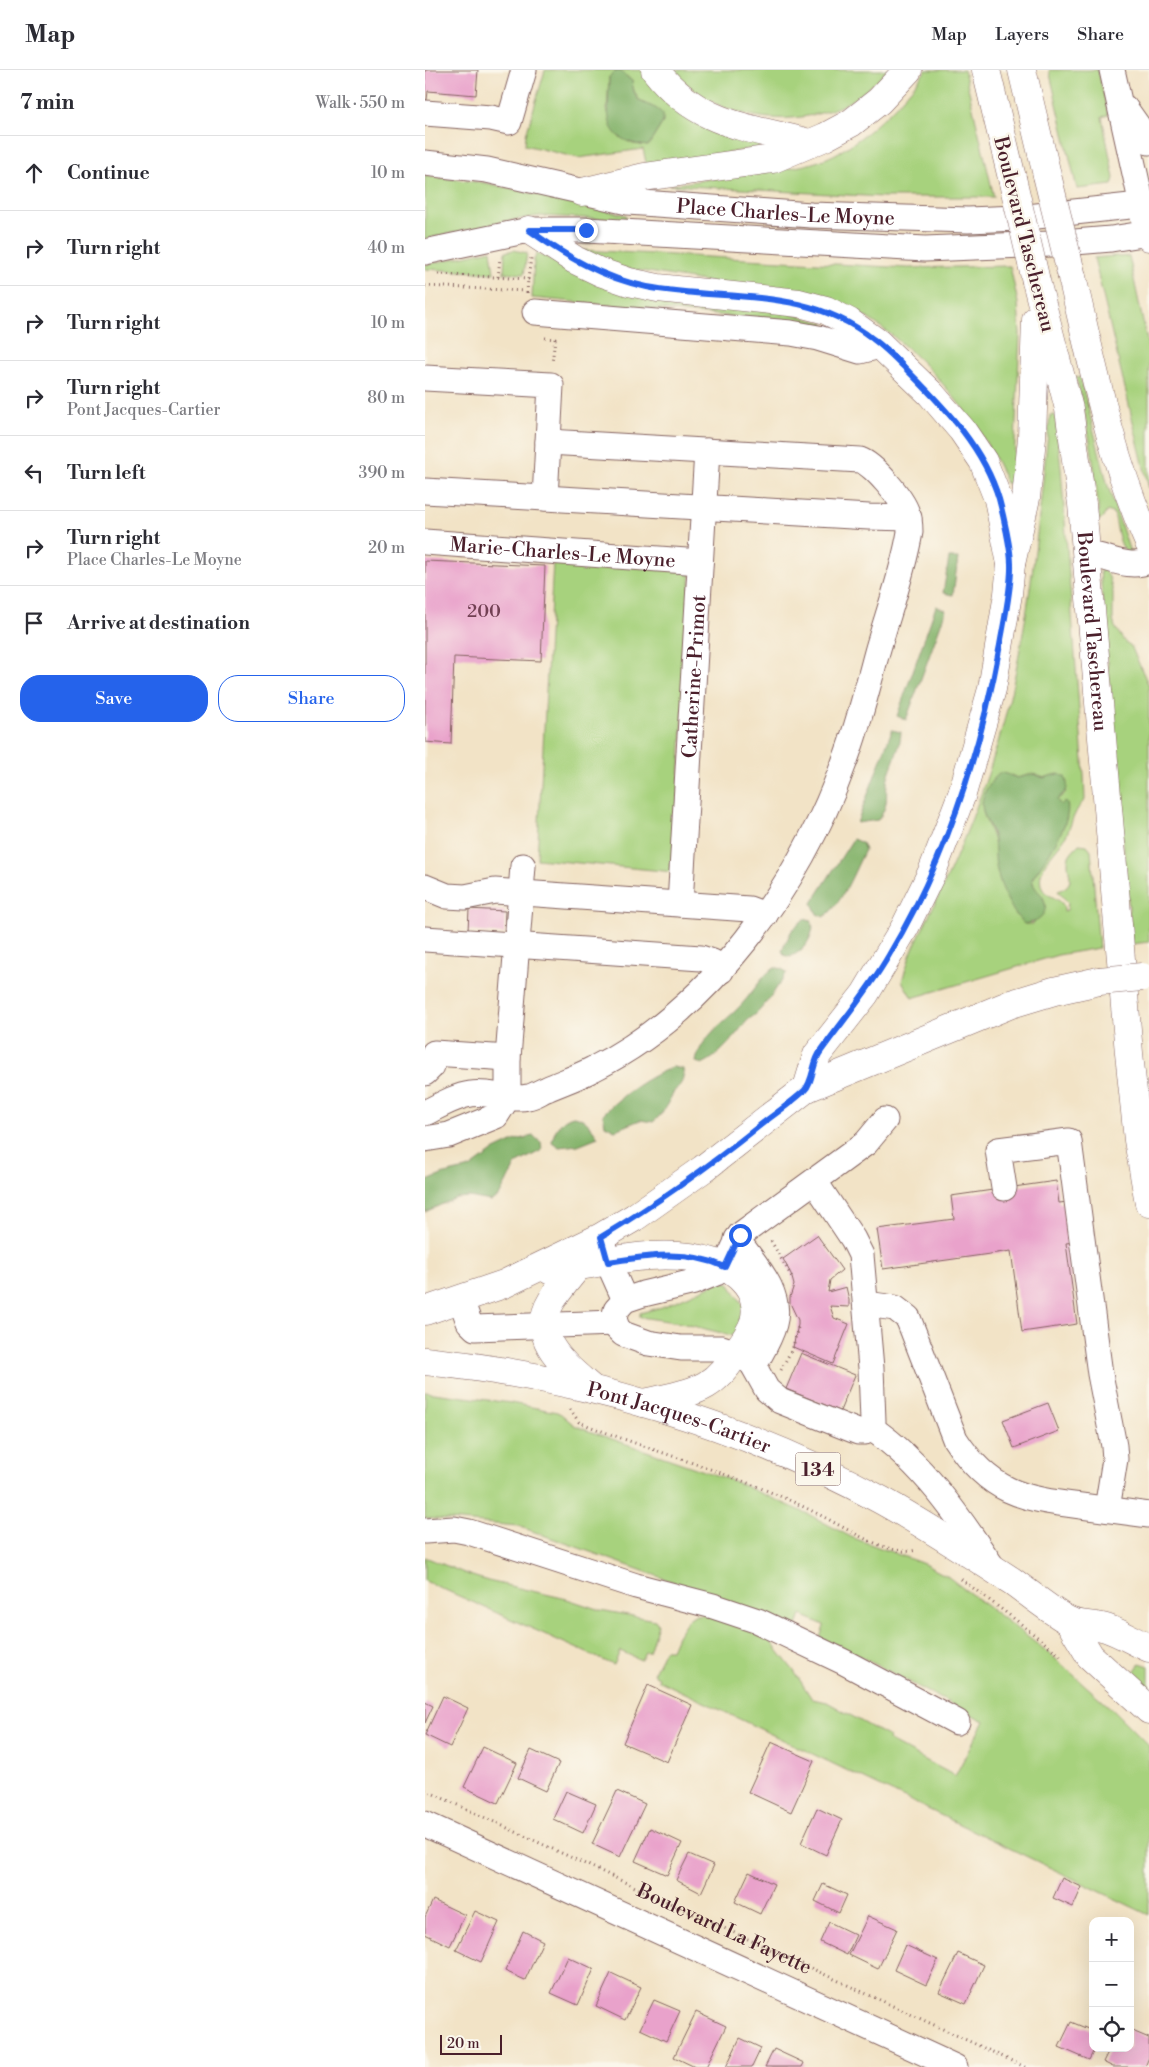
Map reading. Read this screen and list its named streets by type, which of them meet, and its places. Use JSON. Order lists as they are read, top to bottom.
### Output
{
  "streets": {
    "main road": ["Boulevard Taschereau", "Pont Jacques-Cartier", "134"],
    "street": [
      "Place Charles-Le Moyne",
      "Marie-Charles-Le Moyne",
      "Catherine-Primot",
      "Boulevard La Fayette"
    ]
  },
  "crossings": [
    ["Marie-Charles-Le Moyne", "Catherine-Primot"]
  ],
  "house_numbers": ["200"],
  "scale_bar": "20 m",
  "page": {
    "header": "Map",
    "nav": ["Map", "Layers", "Share"],
    "heading": ["7 min", "Walk · 550 m"],
    "list": [
      ["Continue", "10 m"],
      ["Turn right", "40 m"],
      ["Turn right", "10 m"],
      ["Turn right", "Pont Jacques-Cartier", "80 m"],
      ["Turn left", "390 m"],
      ["Turn right", "Place Charles-Le Moyne", "20 m"],
      "Arrive at destination"
    ],
    "buttons": ["Save", "Share"],
    "map_buttons": ["+", "−"],
    "scale": "20 m"
  }
}
